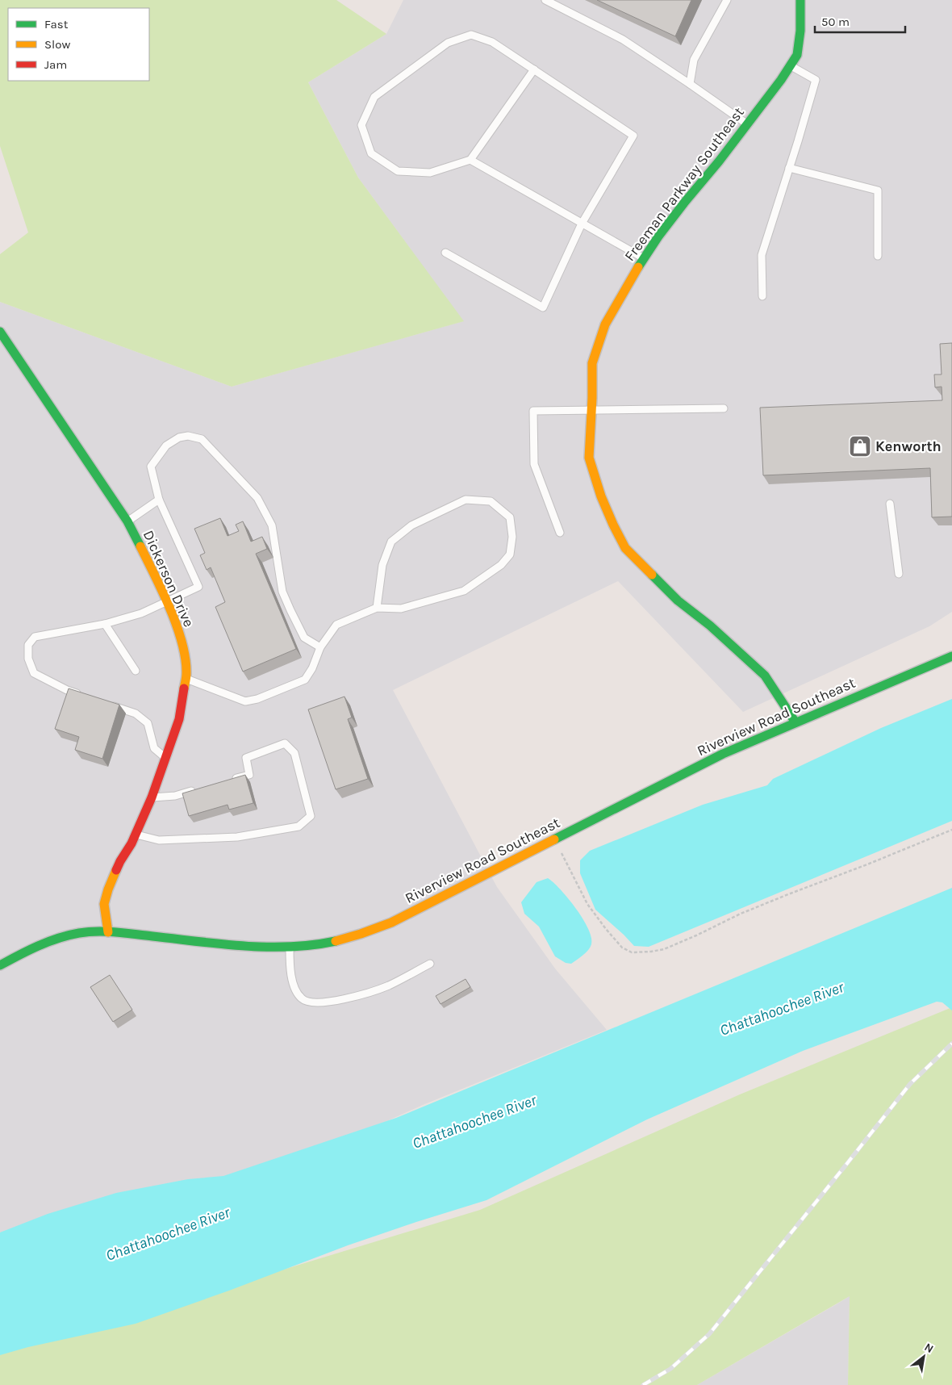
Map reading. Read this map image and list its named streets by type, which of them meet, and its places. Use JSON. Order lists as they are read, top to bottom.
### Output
{
  "streets": {
    "street": ["Freeman Parkway Southeast", "Dickerson Drive", "Riverview Road Southeast"]
  },
  "crossings": [
    ["Freeman Parkway Southeast", "Riverview Road Southeast"],
    ["Dickerson Drive", "Riverview Road Southeast"]
  ],
  "water": ["Chattahoochee River"],
  "places": {
    "shop": ["Kenworth"]
  },
  "legend": ["Fast", "Slow", "Jam"],
  "scale_bar": "50 m",
  "north": "top right"
}
